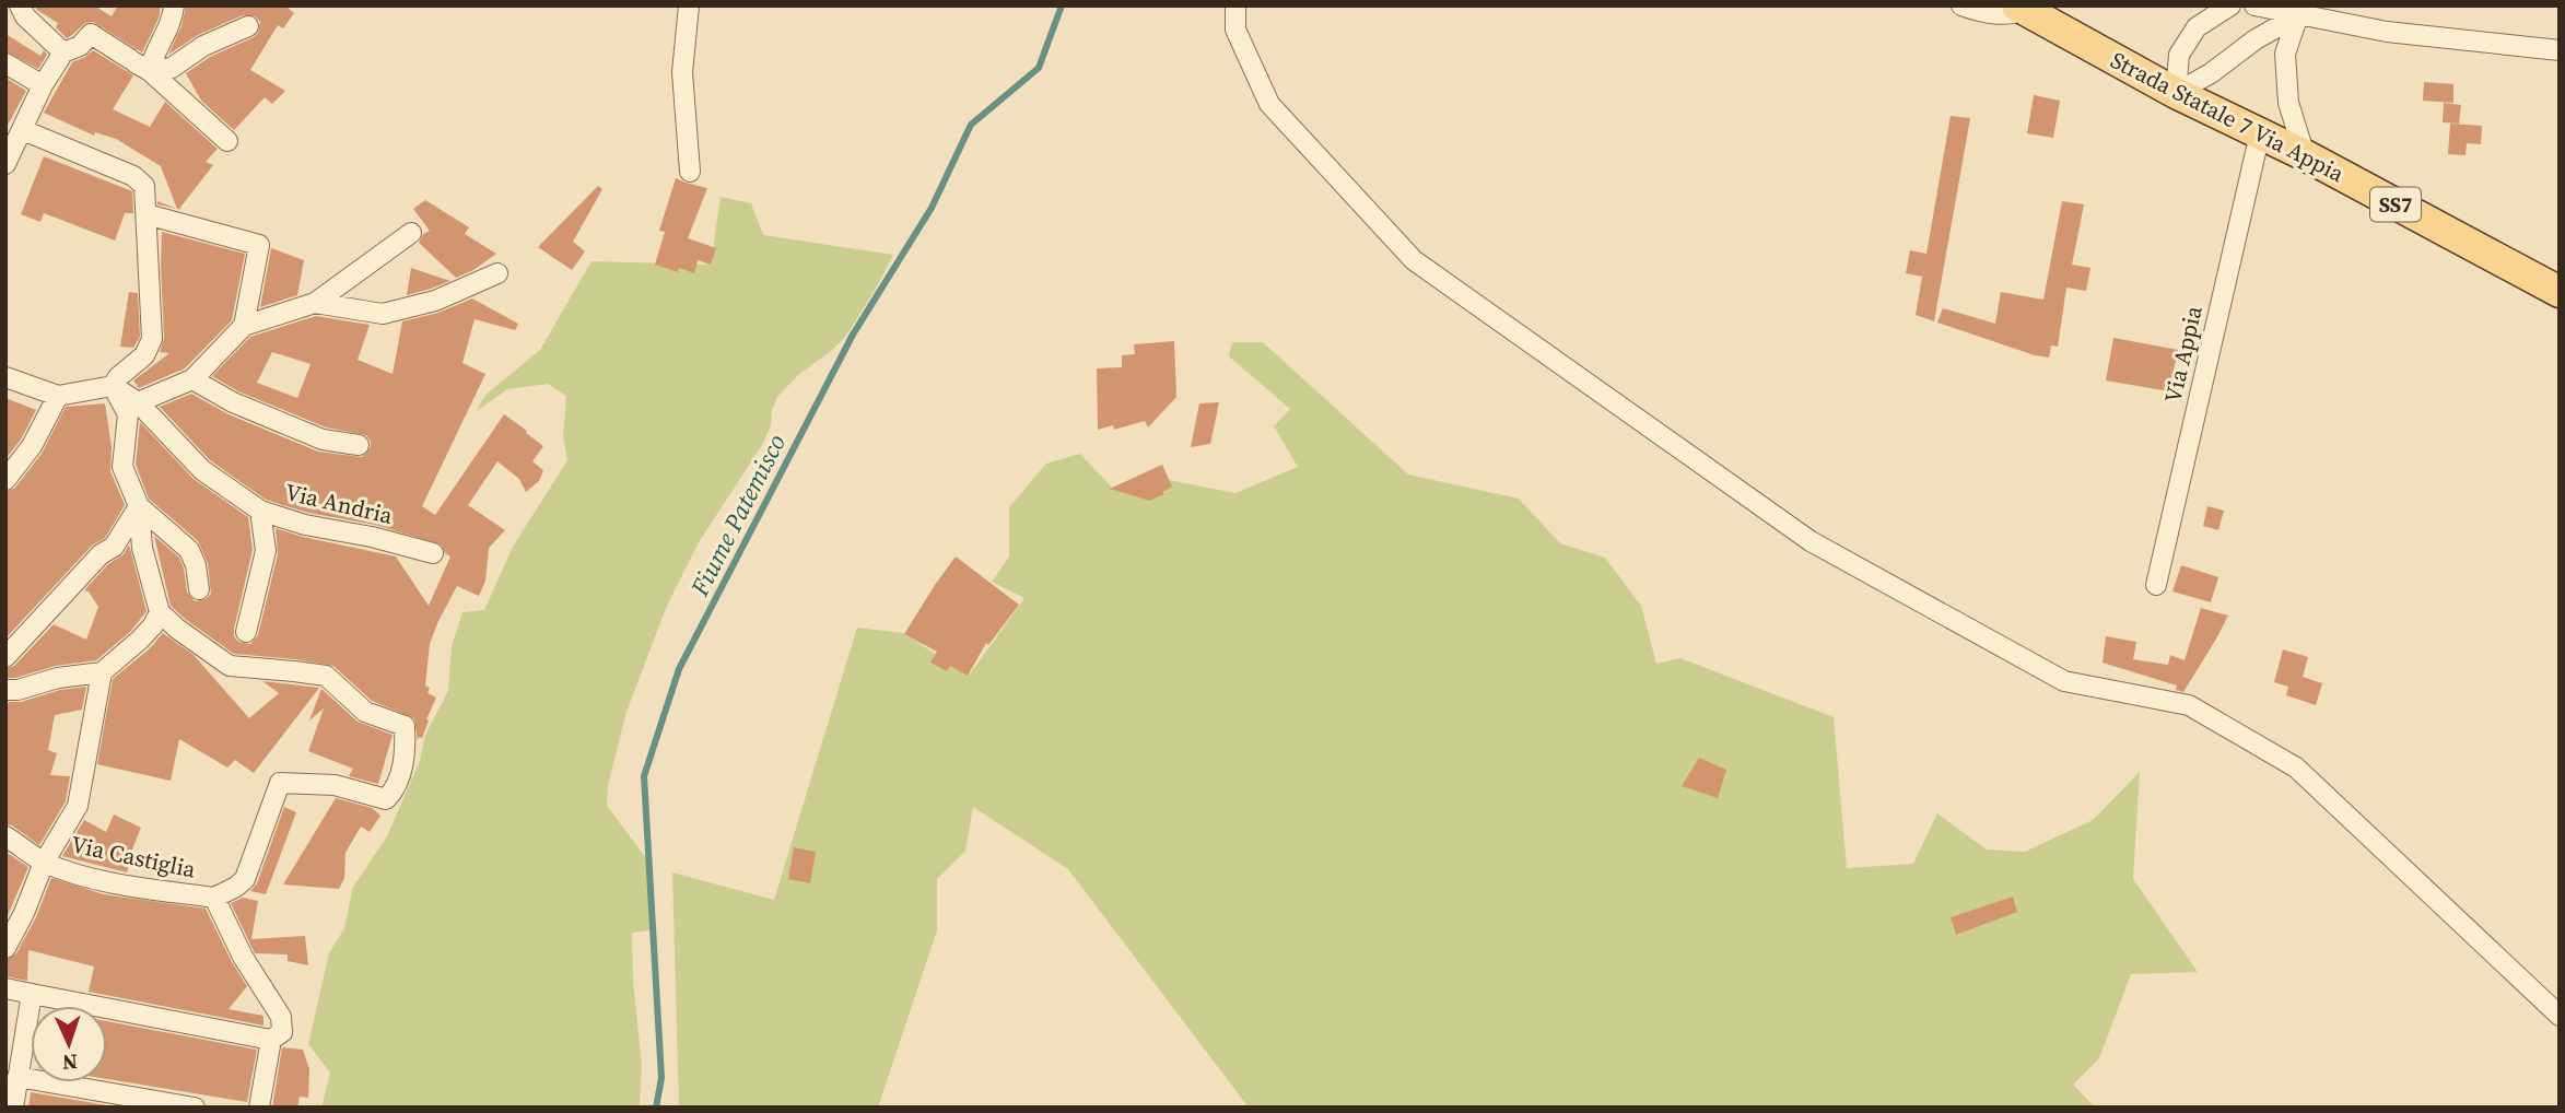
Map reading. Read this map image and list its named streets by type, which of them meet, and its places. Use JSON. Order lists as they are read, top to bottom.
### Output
{
  "streets": {
    "main road": ["Strada Statale 7 Via Appia", "SS7"],
    "street": ["Via Appia", "Via Andria", "Via Castiglia"]
  },
  "crossings": [
    ["Strada Statale 7 Via Appia", "Via Appia"]
  ],
  "water": ["Fiume Patemisco"],
  "north": "bottom"
}
